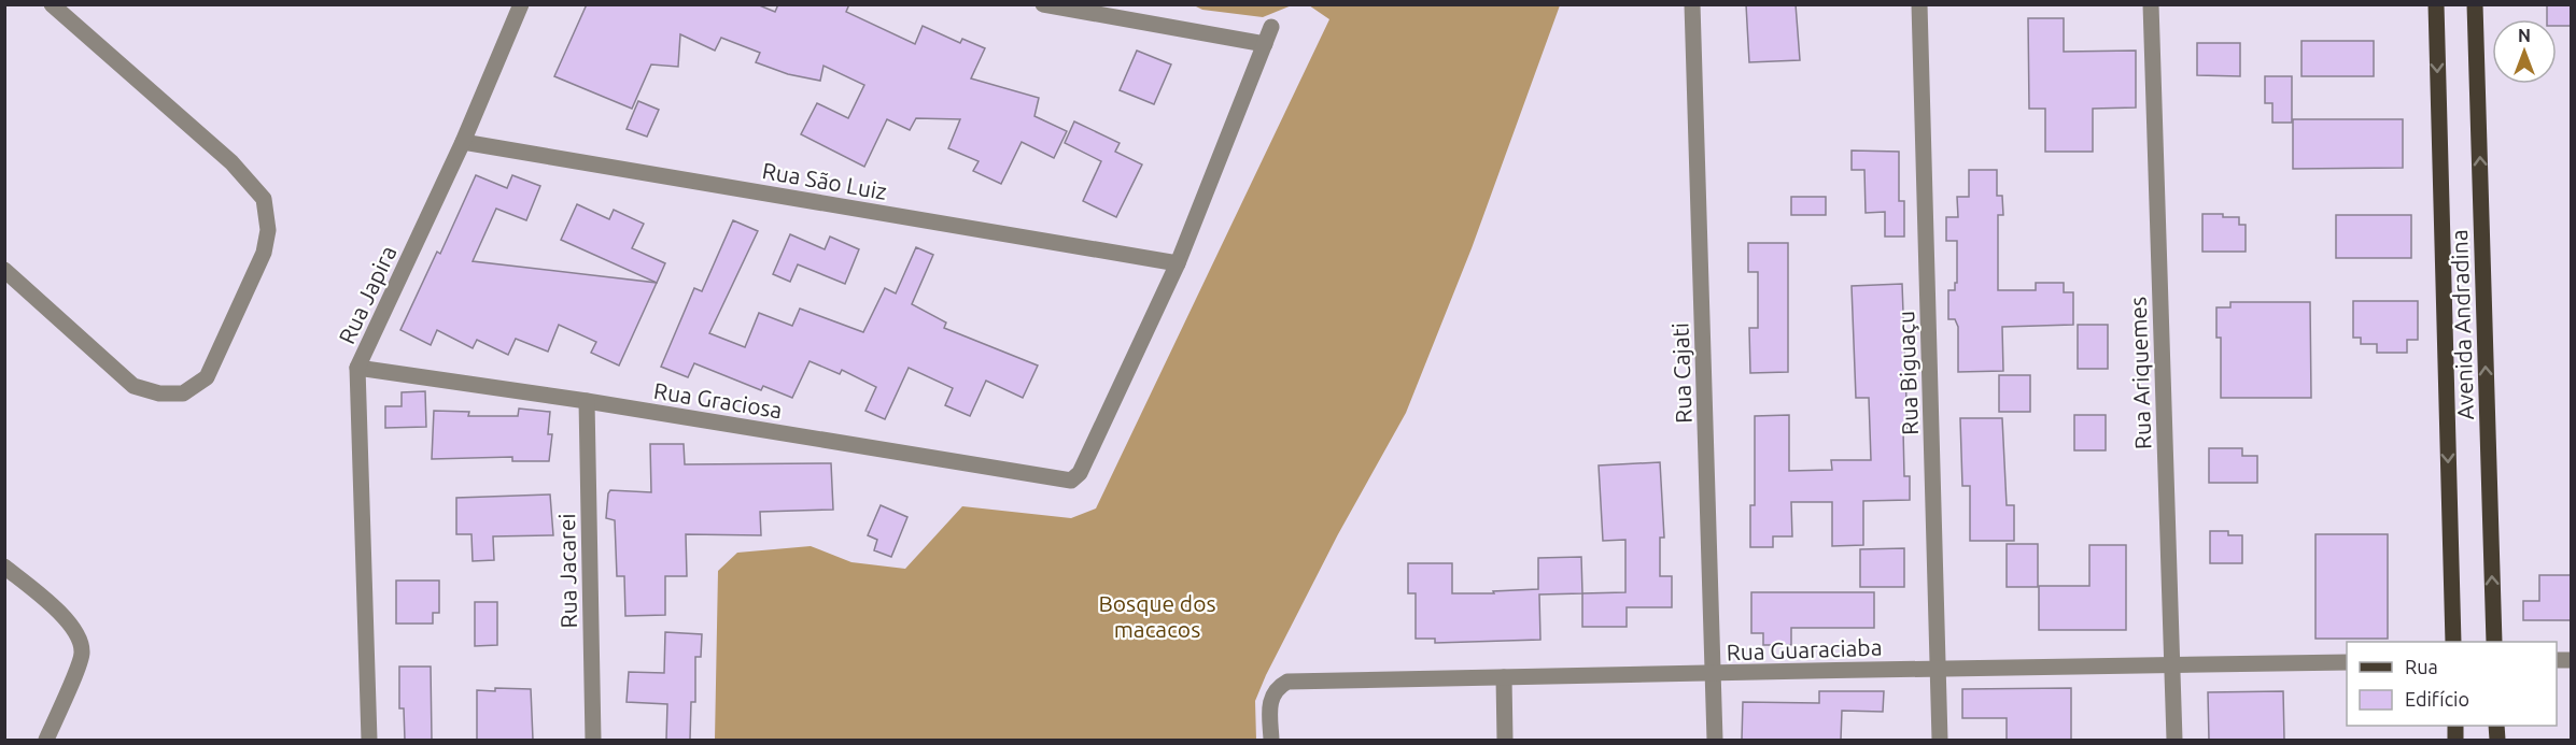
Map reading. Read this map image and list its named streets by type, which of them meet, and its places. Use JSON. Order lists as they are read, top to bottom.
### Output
{
  "streets": {
    "main road": ["Avenida Andradina"],
    "street": [
      "Rua São Luiz",
      "Rua Japira",
      "Rua Cajati",
      "Rua Biguaçu",
      "Rua Ariquemes",
      "Rua Graciosa",
      "Rua Jacarei",
      "Rua Guaraciaba"
    ]
  },
  "crossings": [
    ["Rua São Luiz", "Rua Japira"],
    ["Rua São Luiz", "Rua Graciosa"],
    ["Rua Japira", "Rua Graciosa"],
    ["Rua Cajati", "Rua Guaraciaba"],
    ["Rua Biguaçu", "Rua Guaraciaba"],
    ["Rua Ariquemes", "Rua Guaraciaba"],
    ["Rua Graciosa", "Rua Jacarei"]
  ],
  "parks": ["Bosque dos macacos"],
  "legend": ["Rua", "Edifício"],
  "north": "top"
}
